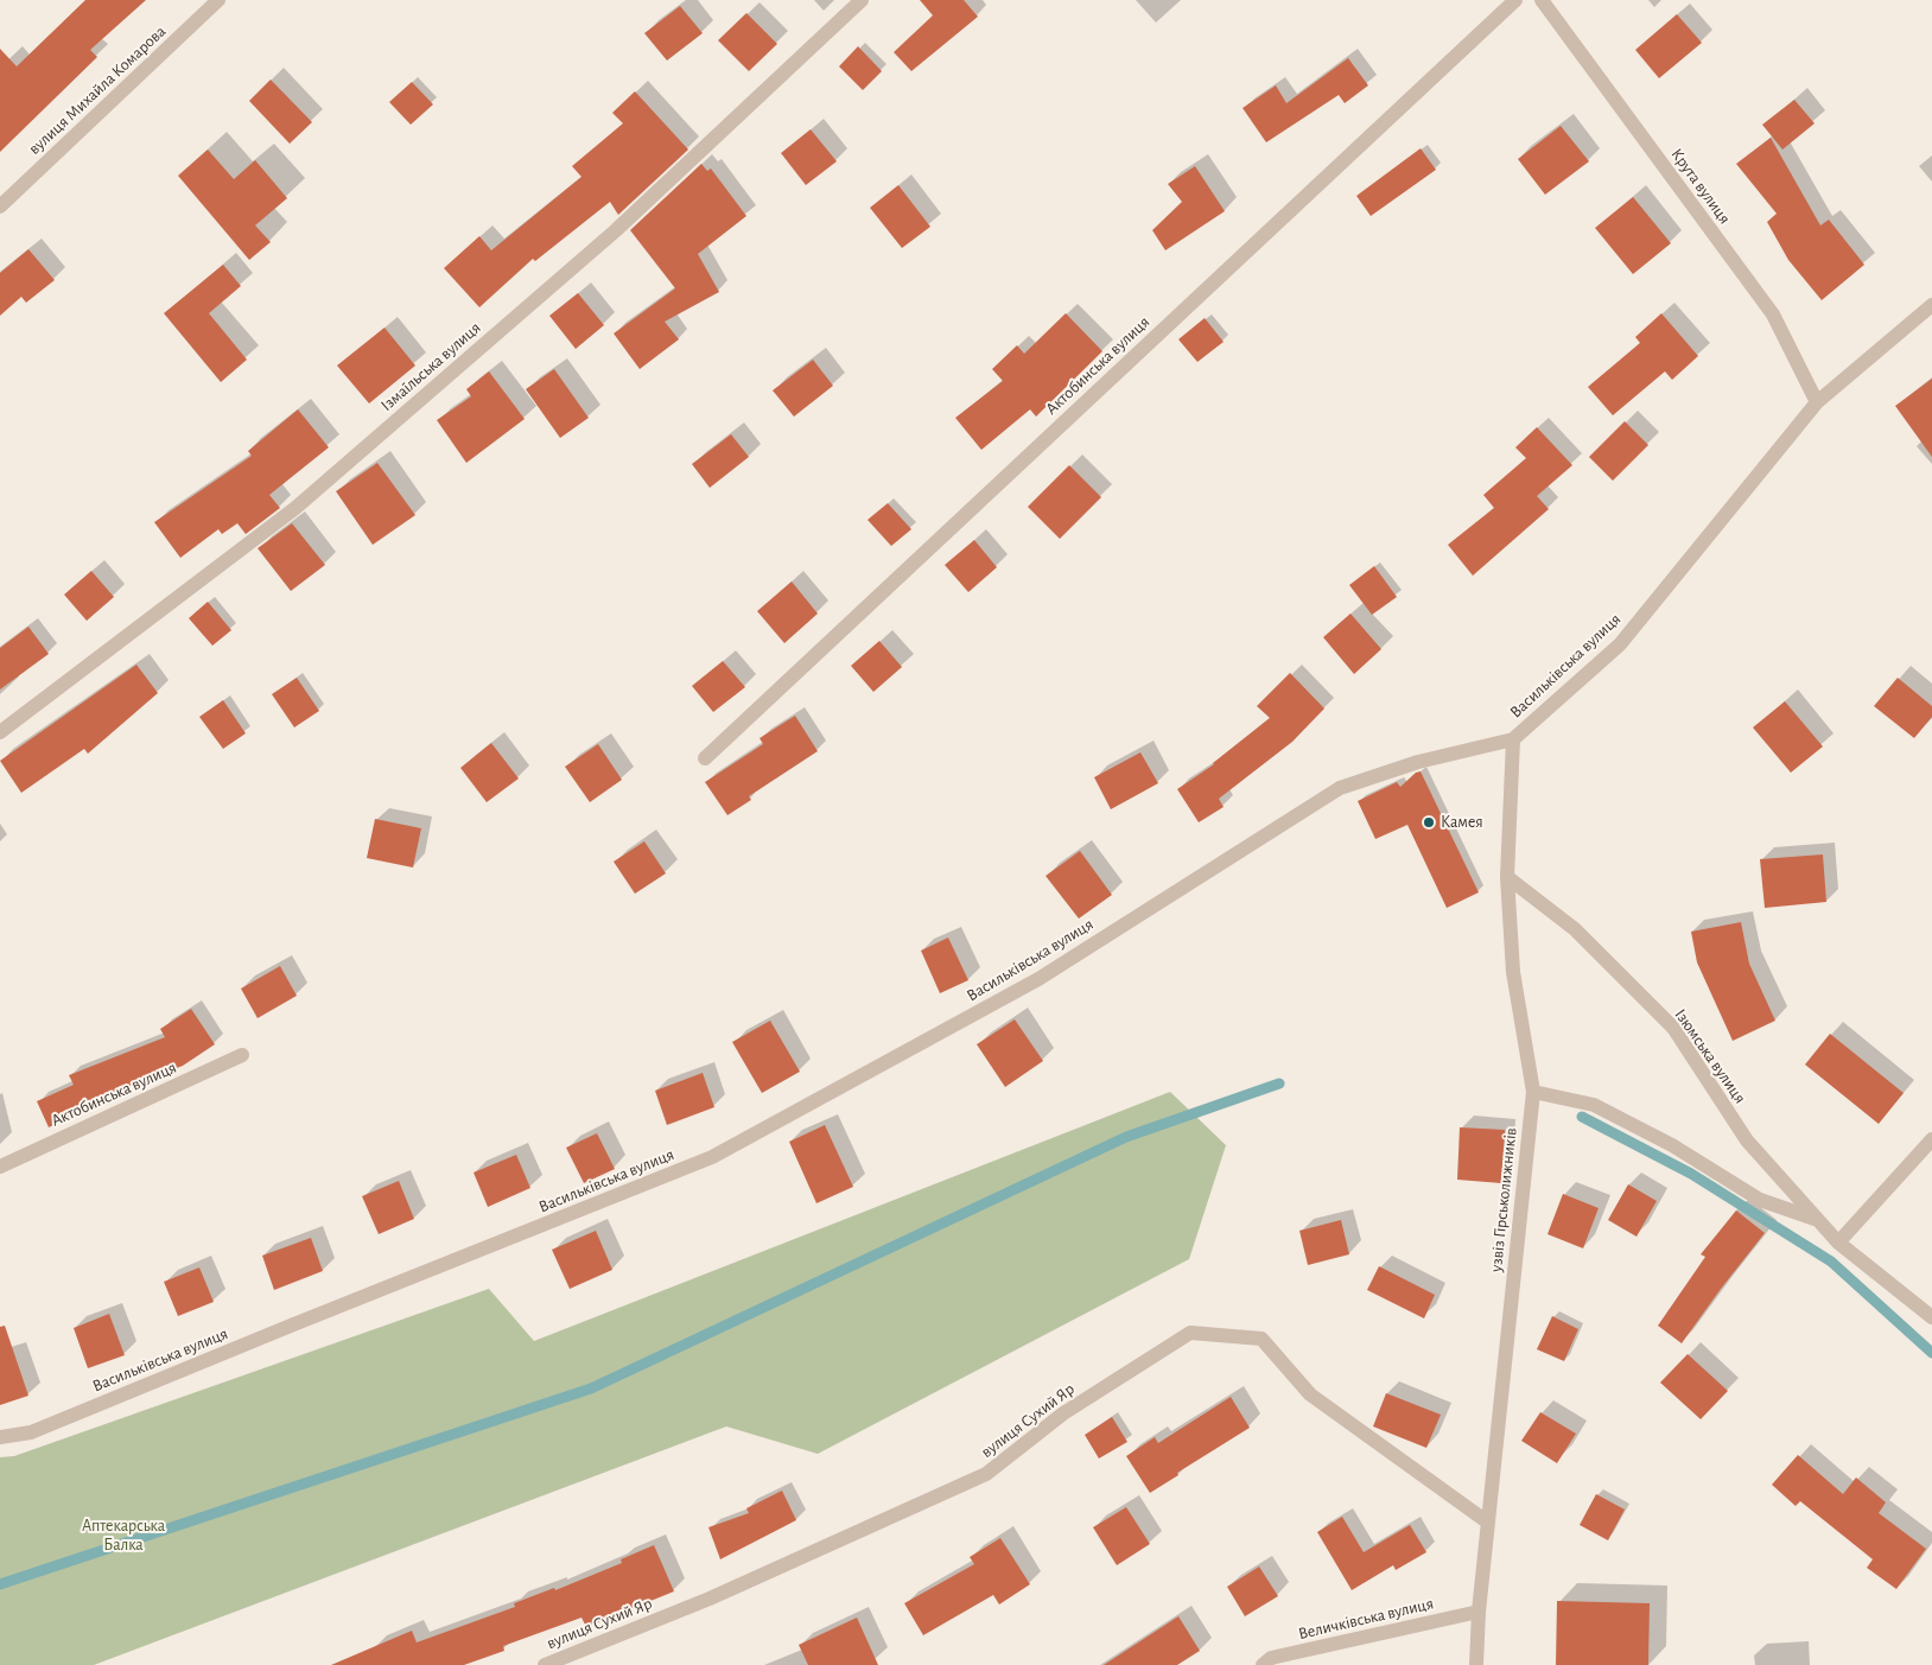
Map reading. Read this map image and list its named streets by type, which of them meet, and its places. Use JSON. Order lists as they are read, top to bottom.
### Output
{
  "streets": {
    "street": [
      "вулиця Михайла Комарова",
      "Крута вулиця",
      "Актобинська вулиця",
      "Ізмаїльська вулиця",
      "Васильківська вулиця",
      "Ізюмська вулиця",
      "узвіз Гірськолижників",
      "вулиця Сухий Яр",
      "Величківська вулиця"
    ]
  },
  "crossings": [
    ["Крута вулиця", "Васильківська вулиця"],
    ["Васильківська вулиця", "узвіз Гірськолижників"],
    ["Ізюмська вулиця", "узвіз Гірськолижників"],
    ["узвіз Гірськолижників", "вулиця Сухий Яр"],
    ["узвіз Гірськолижників", "Величківська вулиця"]
  ],
  "parks": ["Аптекарська Балка"],
  "places": ["Камея"]
}
